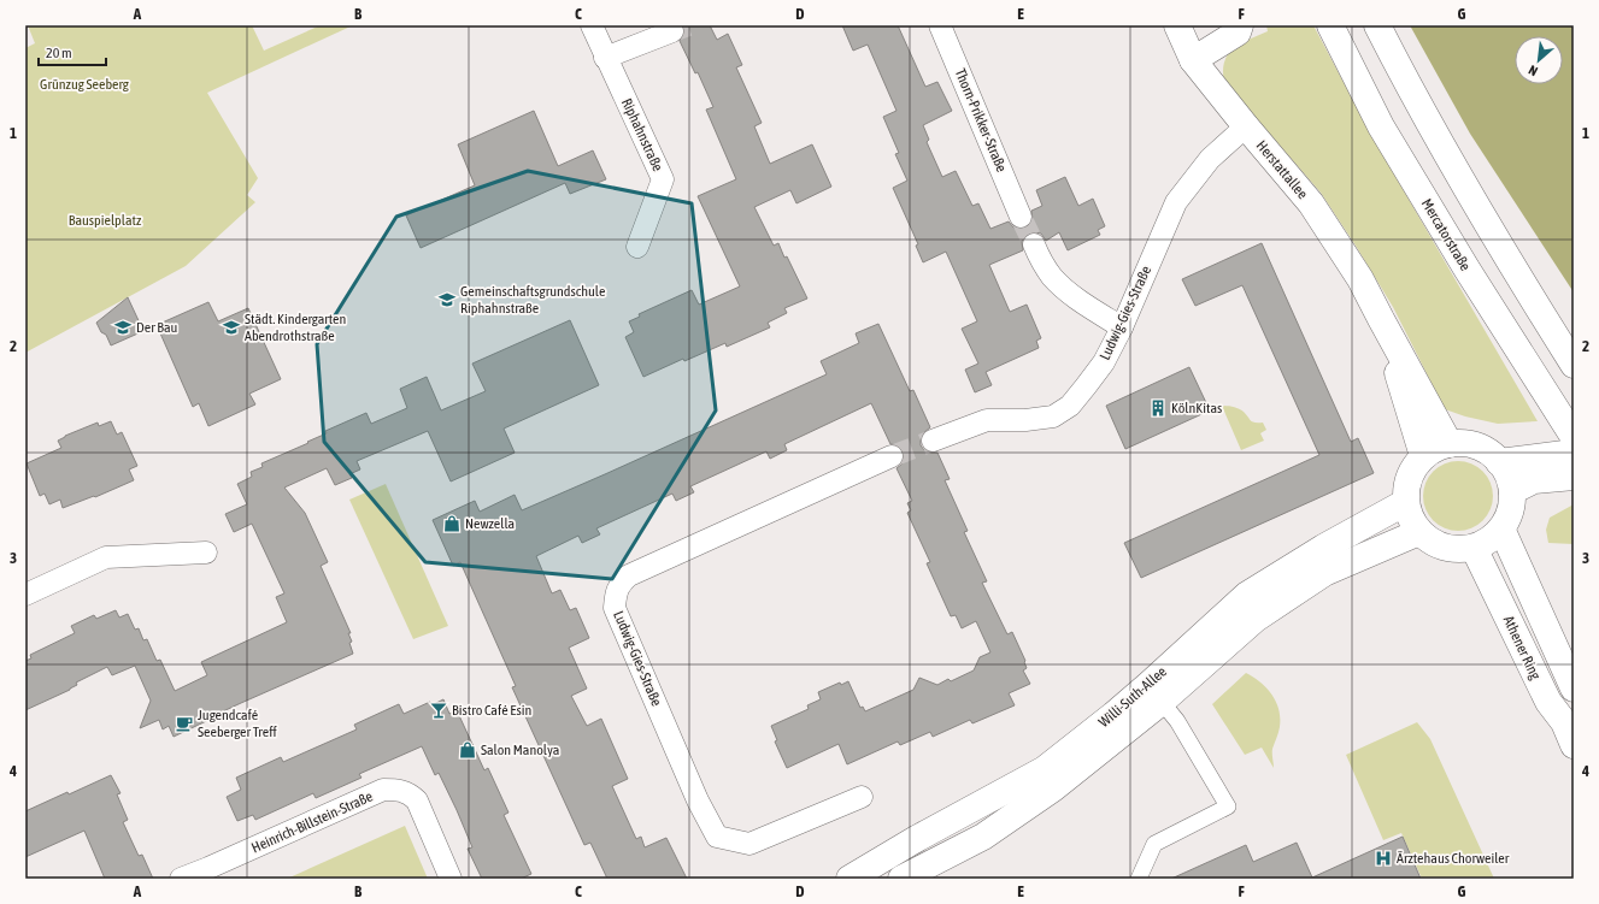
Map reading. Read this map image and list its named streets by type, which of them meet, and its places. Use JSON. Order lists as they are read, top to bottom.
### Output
{
  "streets": {
    "main road": [
      "Herstattallee",
      "Mercatorstraße",
      "Athener Ring",
      "Willi-Suth-Allee"
    ],
    "street": [
      "Thorn-Prikker-Straße",
      "Riphahnstraße",
      "Ludwig-Gies-Straße",
      "Heinrich-Billstein-Straße"
    ]
  },
  "crossings": [
    ["Herstattallee", "Ludwig-Gies-Straße"],
    ["Herstattallee", "Athener Ring"],
    ["Herstattallee", "Willi-Suth-Allee"],
    ["Athener Ring", "Willi-Suth-Allee"]
  ],
  "parks": ["Grünzug Seeberg", "Bauspielplatz"],
  "places": {
    "school or university": ["Gemeinschaftsgrundschule Riphahnstraße", "Der Bau", "Städt. Kindergarten Abendrothstraße"],
    "building": ["KölnKitas"],
    "shop": ["Newzella", "Salon Manolya"],
    "bar": ["Bistro Café Esin"],
    "cafe": ["Jugendcafé Seeberger Treff"],
    "hospital": ["Ärztehaus Chorweiler"]
  },
  "scale_bar": "20 m",
  "north": "bottom left",
  "grid": {
    "columns": [
      "A",
      "B",
      "C",
      "D",
      "E",
      "F",
      "G"
    ],
    "rows": [
      "1",
      "2",
      "3",
      "4"
    ]
  }
}
